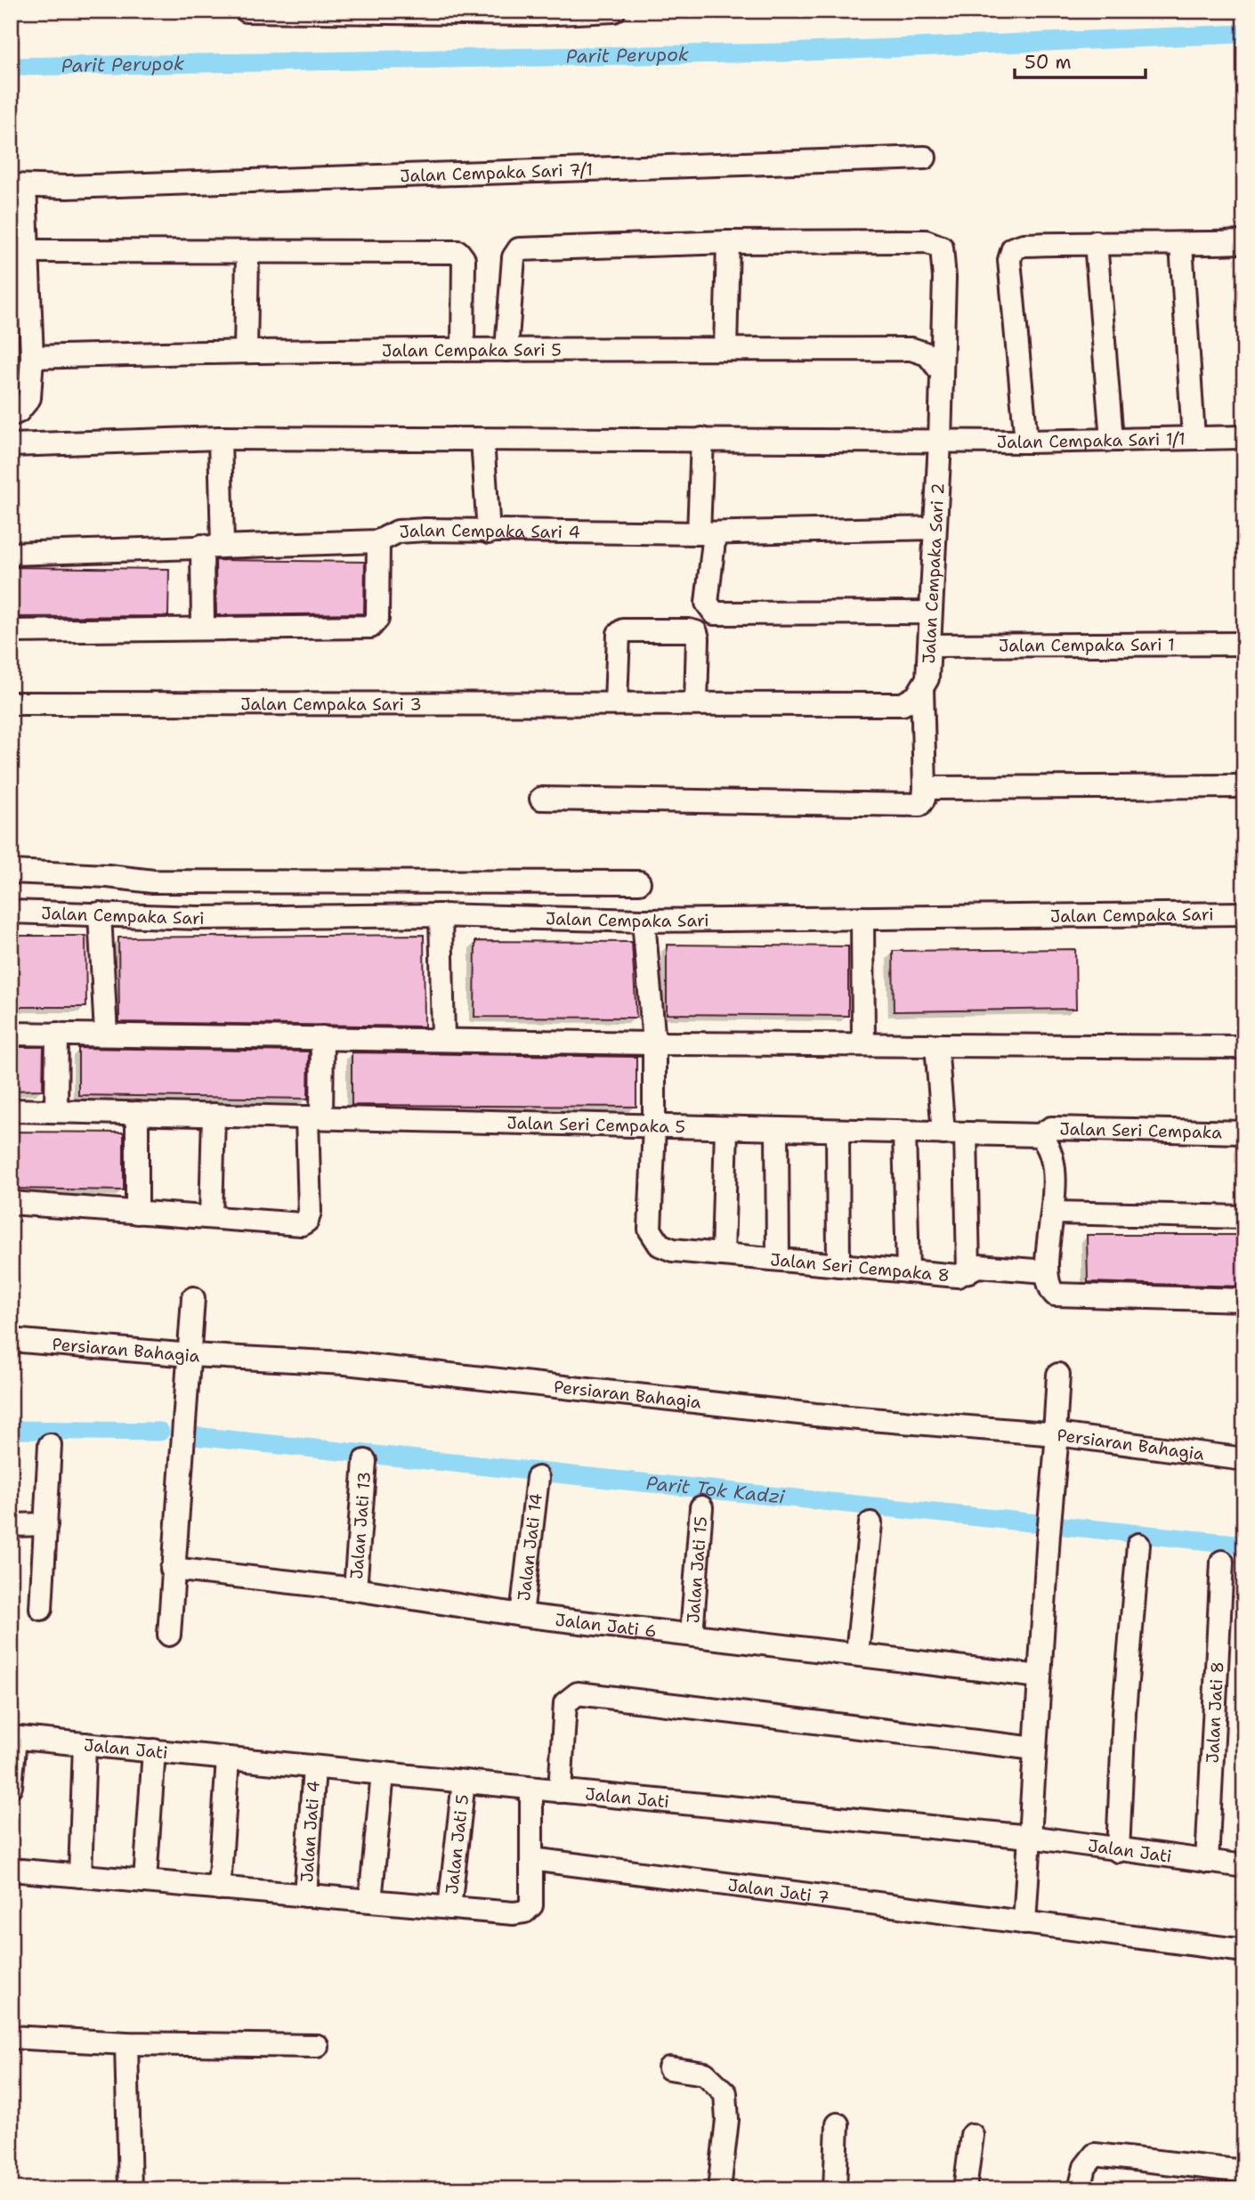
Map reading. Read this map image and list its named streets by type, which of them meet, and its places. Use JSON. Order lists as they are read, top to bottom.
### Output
{
  "streets": {
    "street": [
      "Jalan Cempaka Sari 7/1",
      "Jalan Cempaka Sari 5",
      "Jalan Cempaka Sari 1/1",
      "Jalan Cempaka Sari 4",
      "Jalan Cempaka Sari 2",
      "Jalan Cempaka Sari 1",
      "Jalan Cempaka Sari 3",
      "Jalan Cempaka Sari",
      "Jalan Seri Cempaka 5",
      "Jalan Seri Cempaka",
      "Jalan Seri Cempaka 8",
      "Persiaran Bahagia",
      "Jalan Jati 13",
      "Jalan Jati 14",
      "Jalan Jati 15",
      "Jalan Jati 6",
      "Jalan Jati 8",
      "Jalan Jati",
      "Jalan Jati 4",
      "Jalan Jati 5",
      "Jalan Jati 7"
    ]
  },
  "crossings": [
    ["Jalan Cempaka Sari 5", "Jalan Cempaka Sari 2"],
    ["Jalan Cempaka Sari 1/1", "Jalan Cempaka Sari 2"],
    ["Jalan Cempaka Sari 4", "Jalan Cempaka Sari 2"],
    ["Jalan Cempaka Sari 2", "Jalan Cempaka Sari 1"],
    ["Jalan Cempaka Sari 2", "Jalan Cempaka Sari 3"],
    ["Jalan Seri Cempaka 5", "Jalan Seri Cempaka"],
    ["Jalan Seri Cempaka 5", "Jalan Seri Cempaka 8"],
    ["Jalan Jati 13", "Jalan Jati 6"],
    ["Jalan Jati 14", "Jalan Jati 6"],
    ["Jalan Jati 15", "Jalan Jati 6"],
    ["Jalan Jati 8", "Jalan Jati"],
    ["Jalan Jati", "Jalan Jati 4"],
    ["Jalan Jati", "Jalan Jati 5"]
  ],
  "water": ["Parit Perupok", "Parit Tok Kadzi"],
  "scale_bar": "50 m"
}
